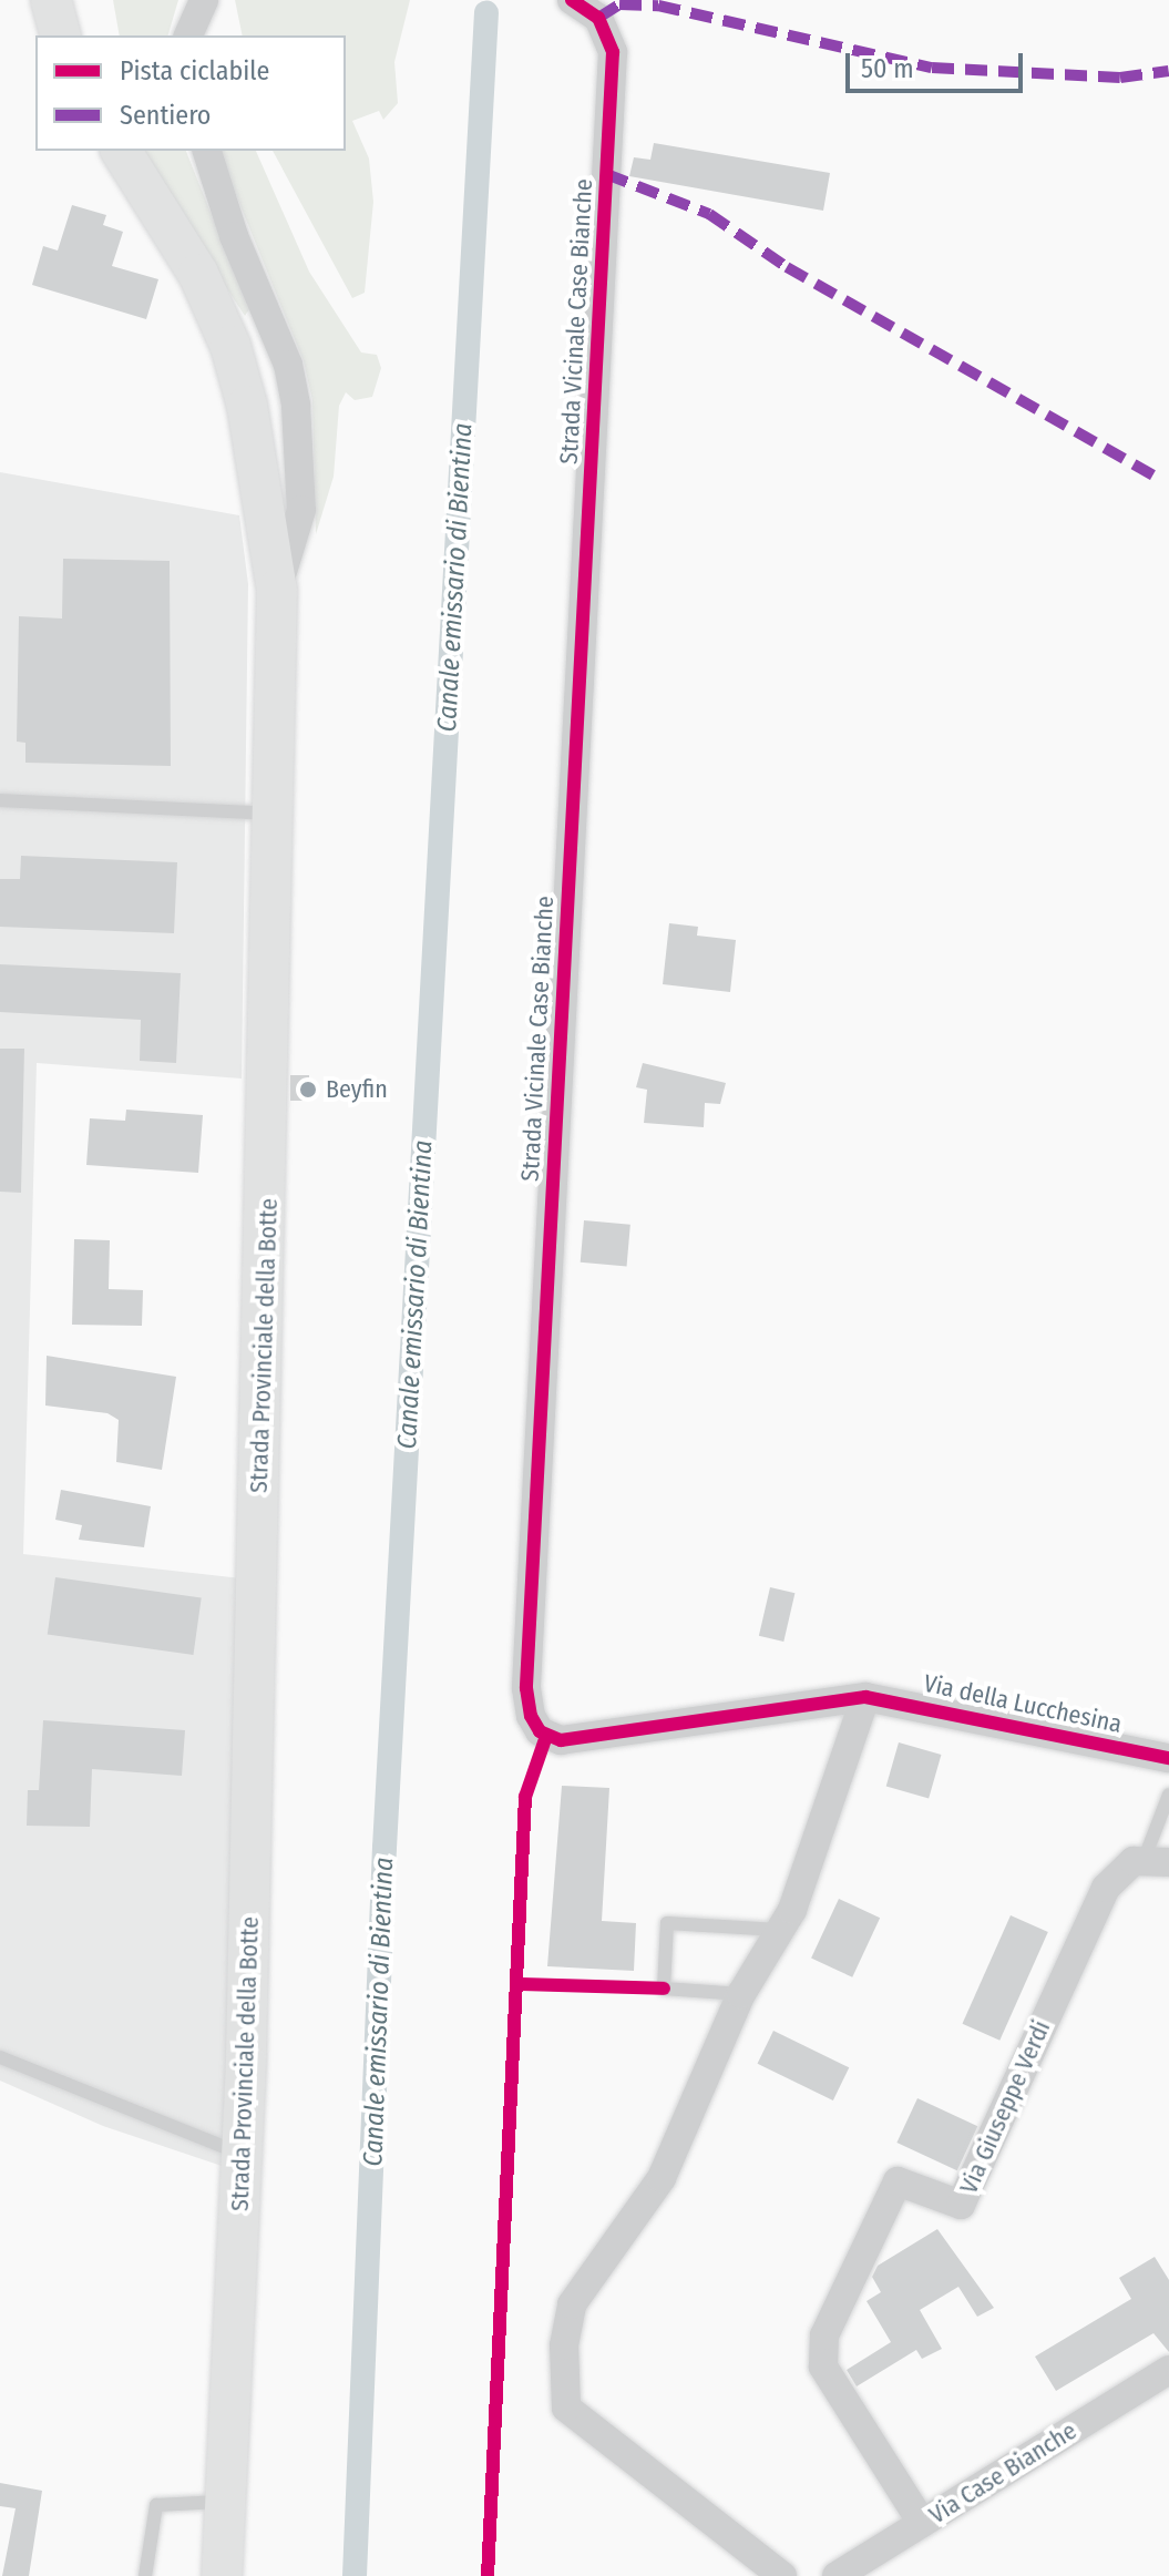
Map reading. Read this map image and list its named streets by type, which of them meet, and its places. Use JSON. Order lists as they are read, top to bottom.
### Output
{
  "streets": {
    "main road": ["Strada Provinciale della Botte"],
    "street": [
      "Strada Vicinale Case Bianche",
      "Via della Lucchesina",
      "Via Giuseppe Verdi",
      "Via Case Bianche"
    ]
  },
  "crossings": [
    ["Strada Vicinale Case Bianche", "Via della Lucchesina"],
    ["Via Giuseppe Verdi", "Via Case Bianche"]
  ],
  "water": ["Canale emissario di Bientina"],
  "places": ["Beyfin"],
  "legend": ["Pista ciclabile", "Sentiero"],
  "scale_bar": "50 m"
}
